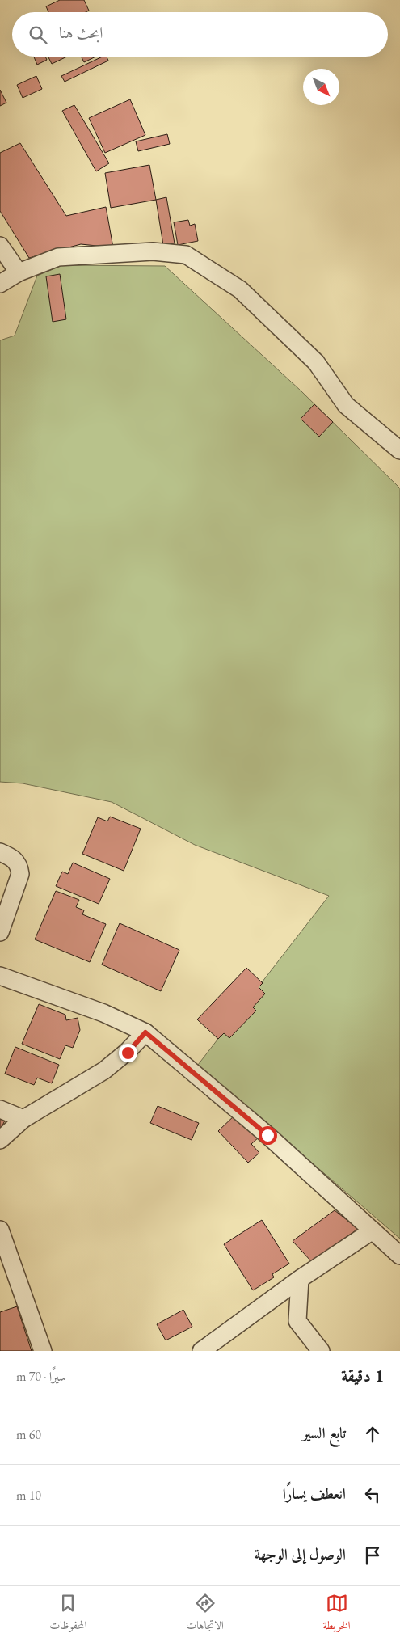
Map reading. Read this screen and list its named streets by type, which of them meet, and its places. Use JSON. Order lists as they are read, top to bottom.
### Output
{
  "north": "bottom right",
  "page": {
    "search": "ابحث هنا",
    "heading": ["1 دقيقة", "سيرًا · 70 m"],
    "list": [
      ["تابع السير", "60 m"],
      ["انعطف يسارًا", "10 m"],
      "الوصول إلى الوجهة"
    ],
    "nav": ["الخريطة", "الاتجاهات", "المحفوظات"]
  }
}
